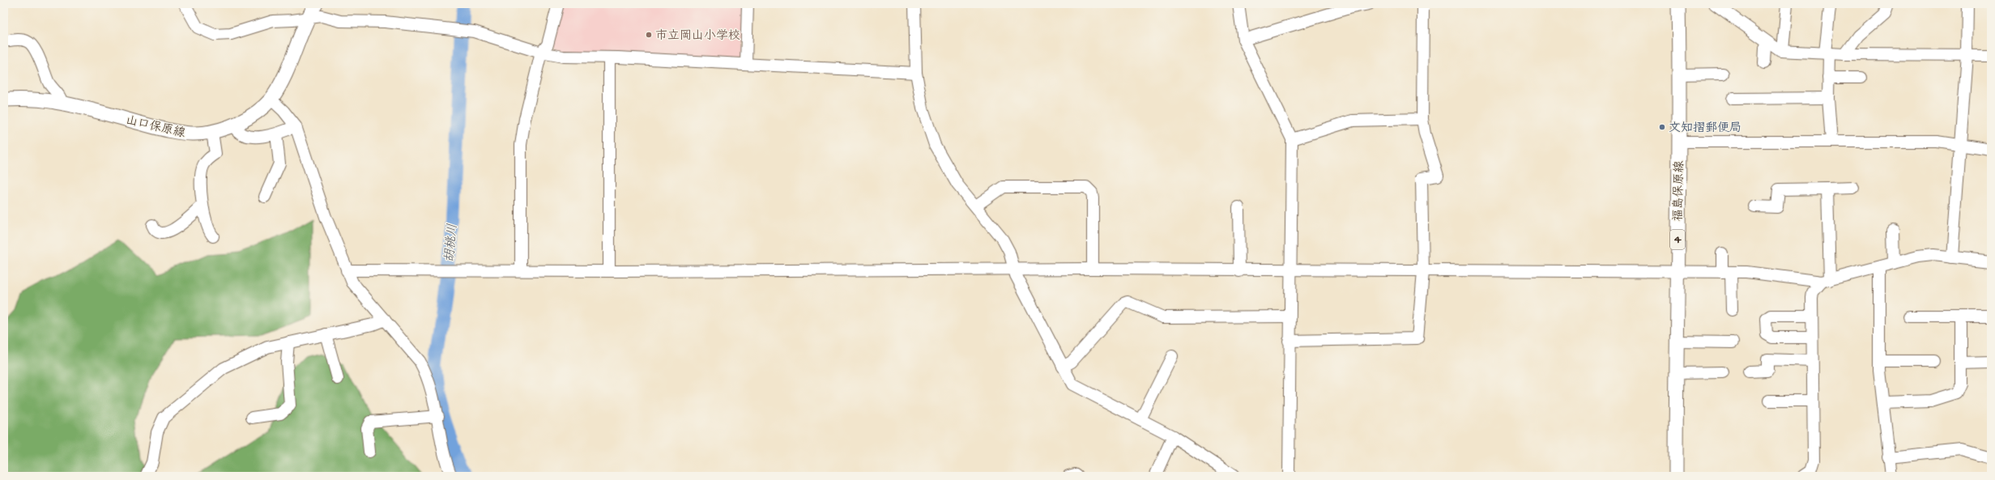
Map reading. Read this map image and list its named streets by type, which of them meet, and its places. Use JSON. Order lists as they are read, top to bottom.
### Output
{
  "streets": {
    "main road": ["山口保原線", "福島保原線", "4"]
  },
  "water": ["胡桃川"],
  "places": ["市立岡山小学校", "文知摺郵便局"]
}
